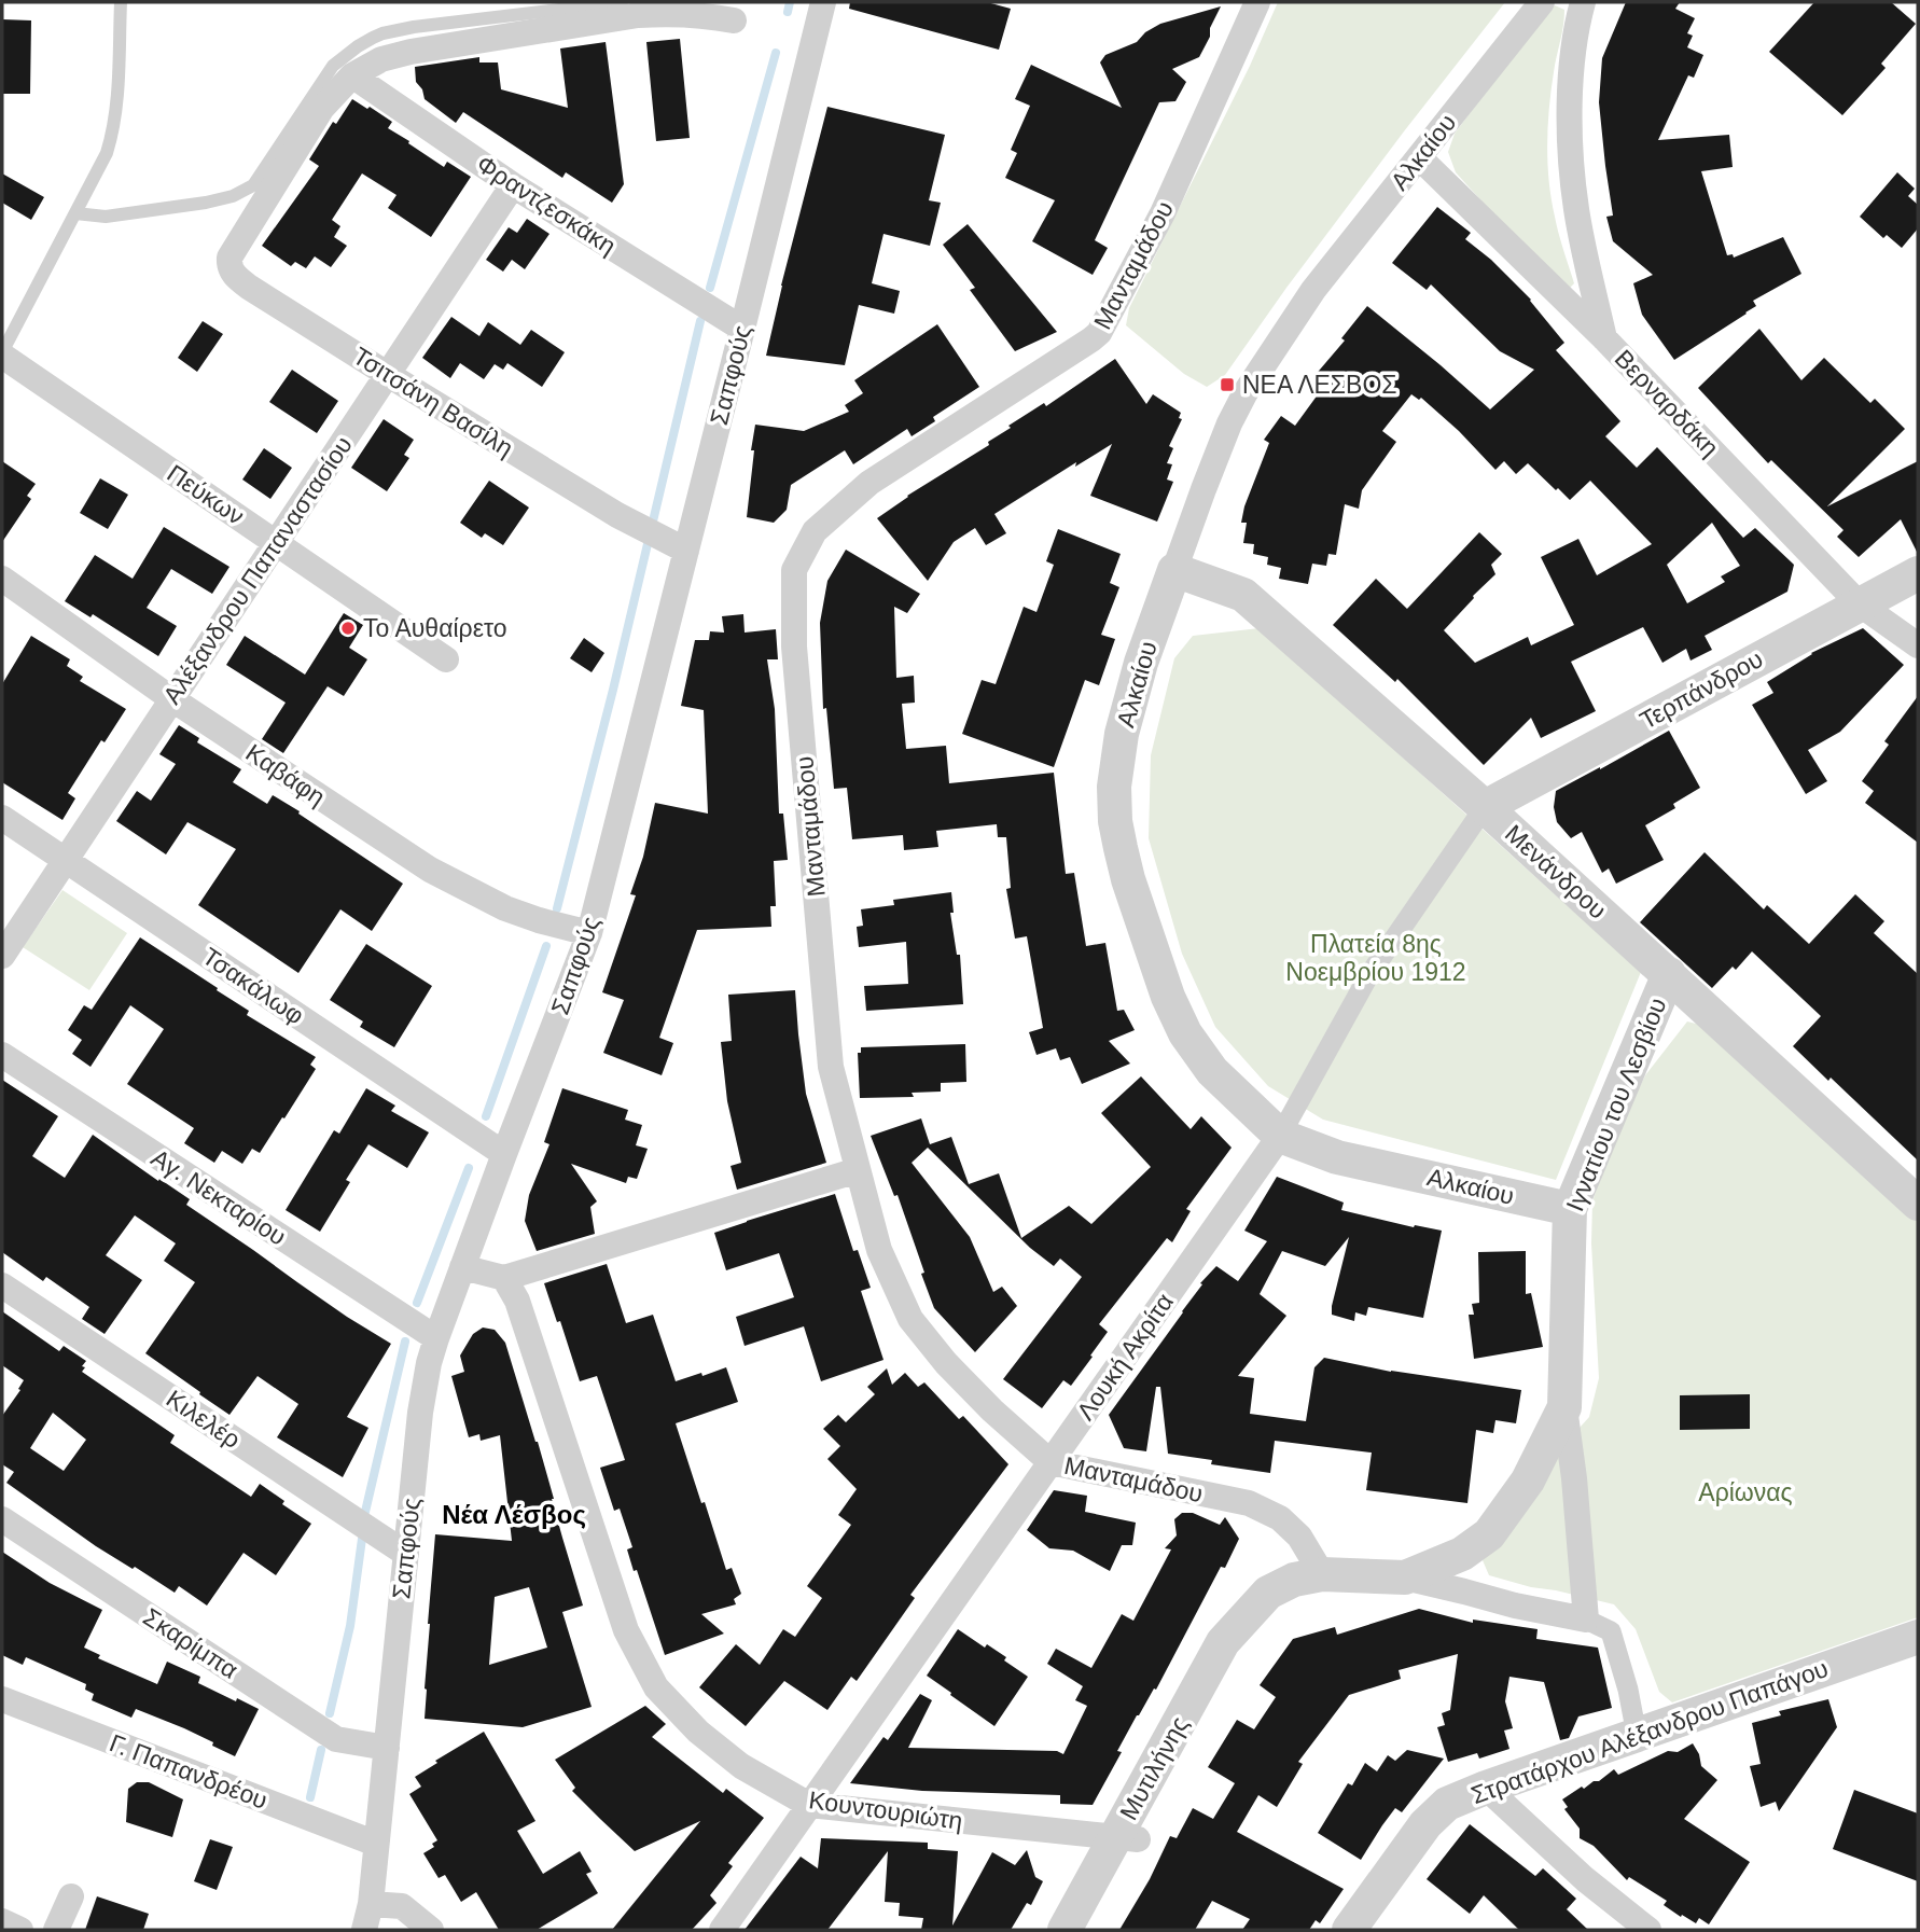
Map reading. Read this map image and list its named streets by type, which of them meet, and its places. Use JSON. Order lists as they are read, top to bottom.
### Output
{
  "streets": {
    "street": [
      "Αλκαίου",
      "Φραντζεσκάκη",
      "Μανταμάδου",
      "Σαπφούς",
      "Τσιτσάνη Βασίλη",
      "Βερναρδάκη",
      "Πεύκων",
      "Αλέξανδρου Παπαναστασίου",
      "Τερπάνδρου",
      "Καβάφη",
      "Μενάνδρου",
      "Τσακάλωφ",
      "Ιγνατίου του Λεσβίου",
      "Αγ. Νεκταρίου",
      "Λουκή Ακρίτα",
      "Κιλελέρ",
      "Σκαρίμπα",
      "Στρατάρχου Αλέξανδρου Παπάγου",
      "Μυτιλήνης",
      "Γ. Παπανδρέου",
      "Κουντουριώτη"
    ]
  },
  "crossings": [
    ["Αλκαίου", "Βερναρδάκη"],
    ["Αλκαίου", "Μενάνδρου"],
    ["Αλκαίου", "Ιγνατίου του Λεσβίου"],
    ["Αλκαίου", "Λουκή Ακρίτα"],
    ["Φραντζεσκάκη", "Σαπφούς"],
    ["Φραντζεσκάκη", "Τσιτσάνη Βασίλη"],
    ["Φραντζεσκάκη", "Αλέξανδρου Παπαναστασίου"],
    ["Μανταμάδου", "Ιγνατίου του Λεσβίου"],
    ["Μανταμάδου", "Λουκή Ακρίτα"],
    ["Μανταμάδου", "Μυτιλήνης"],
    ["Σαπφούς", "Τσιτσάνη Βασίλη"],
    ["Σαπφούς", "Καβάφη"],
    ["Σαπφούς", "Τσακάλωφ"],
    ["Σαπφούς", "Αγ. Νεκταρίου"],
    ["Σαπφούς", "Κιλελέρ"],
    ["Σαπφούς", "Σκαρίμπα"],
    ["Σαπφούς", "Γ. Παπανδρέου"],
    ["Τσιτσάνη Βασίλη", "Αλέξανδρου Παπαναστασίου"],
    ["Βερναρδάκη", "Τερπάνδρου"],
    ["Πεύκων", "Αλέξανδρου Παπαναστασίου"],
    ["Αλέξανδρου Παπαναστασίου", "Καβάφη"],
    ["Αλέξανδρου Παπαναστασίου", "Τσακάλωφ"],
    ["Τερπάνδρου", "Μενάνδρου"],
    ["Τερπάνδρου", "Λουκή Ακρίτα"],
    ["Μενάνδρου", "Ιγνατίου του Λεσβίου"],
    ["Μενάνδρου", "Λουκή Ακρίτα"],
    ["Ιγνατίου του Λεσβίου", "Μυτιλήνης"],
    ["Λουκή Ακρίτα", "Κουντουριώτη"],
    ["Μυτιλήνης", "Κουντουριώτη"]
  ],
  "districts": ["Νέα Λέσβος"],
  "parks": ["Πλατεία 8ης Νοεμβρίου 1912", "Αρίωνας"],
  "places": {
    "transit": ["ΝΕΑ ΛΕΣΒΟΣ"],
    "other": ["Το Αυθαίρετο"]
  }
}
